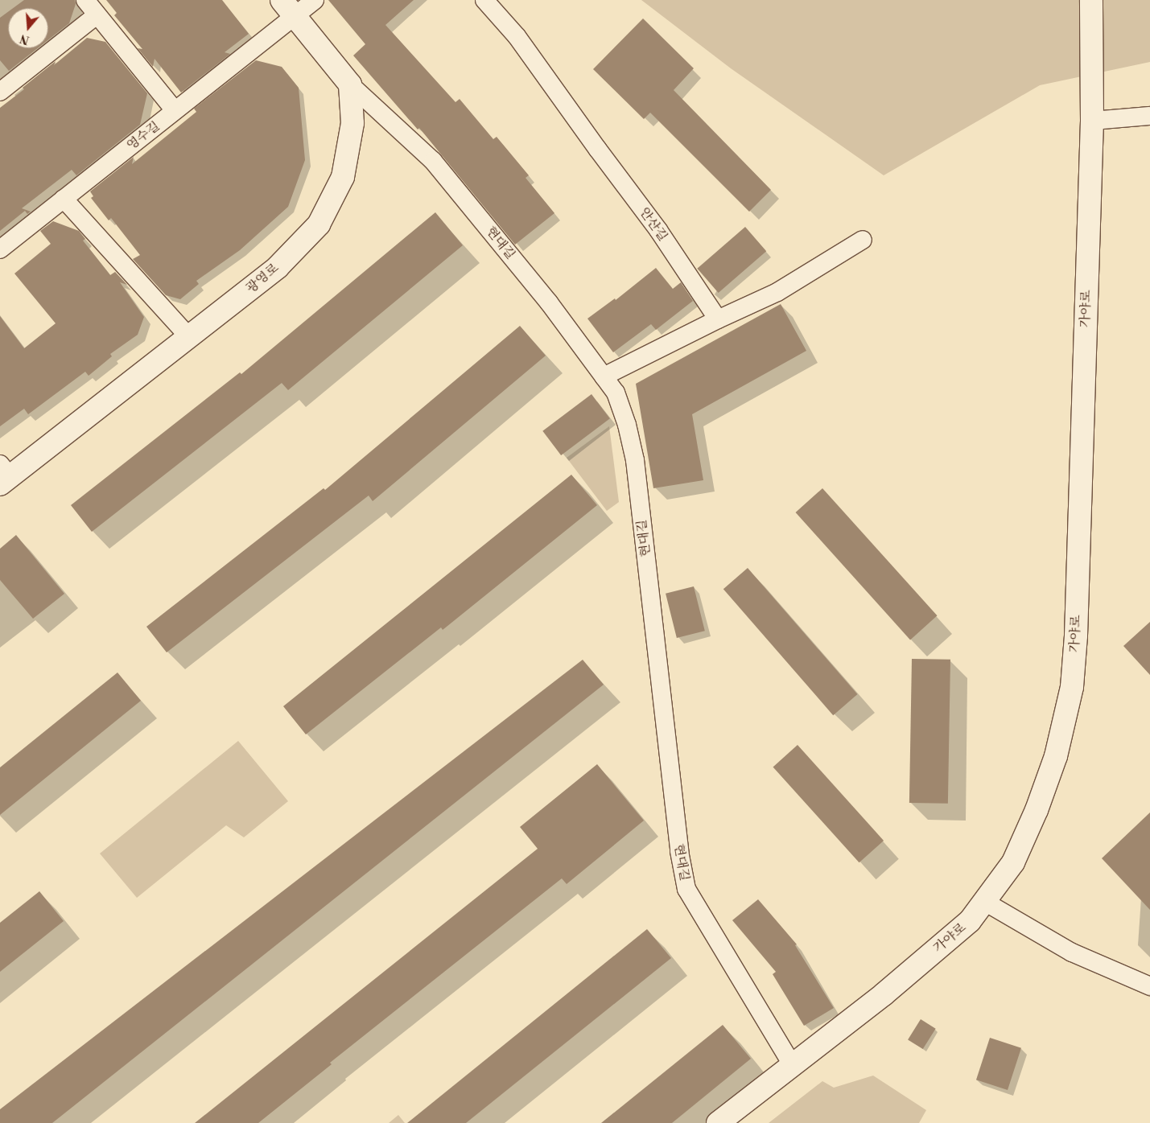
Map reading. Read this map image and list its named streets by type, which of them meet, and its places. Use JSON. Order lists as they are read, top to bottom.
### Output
{
  "streets": {
    "street": [
      "영수길",
      "안산길",
      "현대길",
      "광영로",
      "가야로"
    ]
  },
  "crossings": [
    ["현대길", "광영로"],
    ["현대길", "가야로"]
  ],
  "north": "bottom"
}
